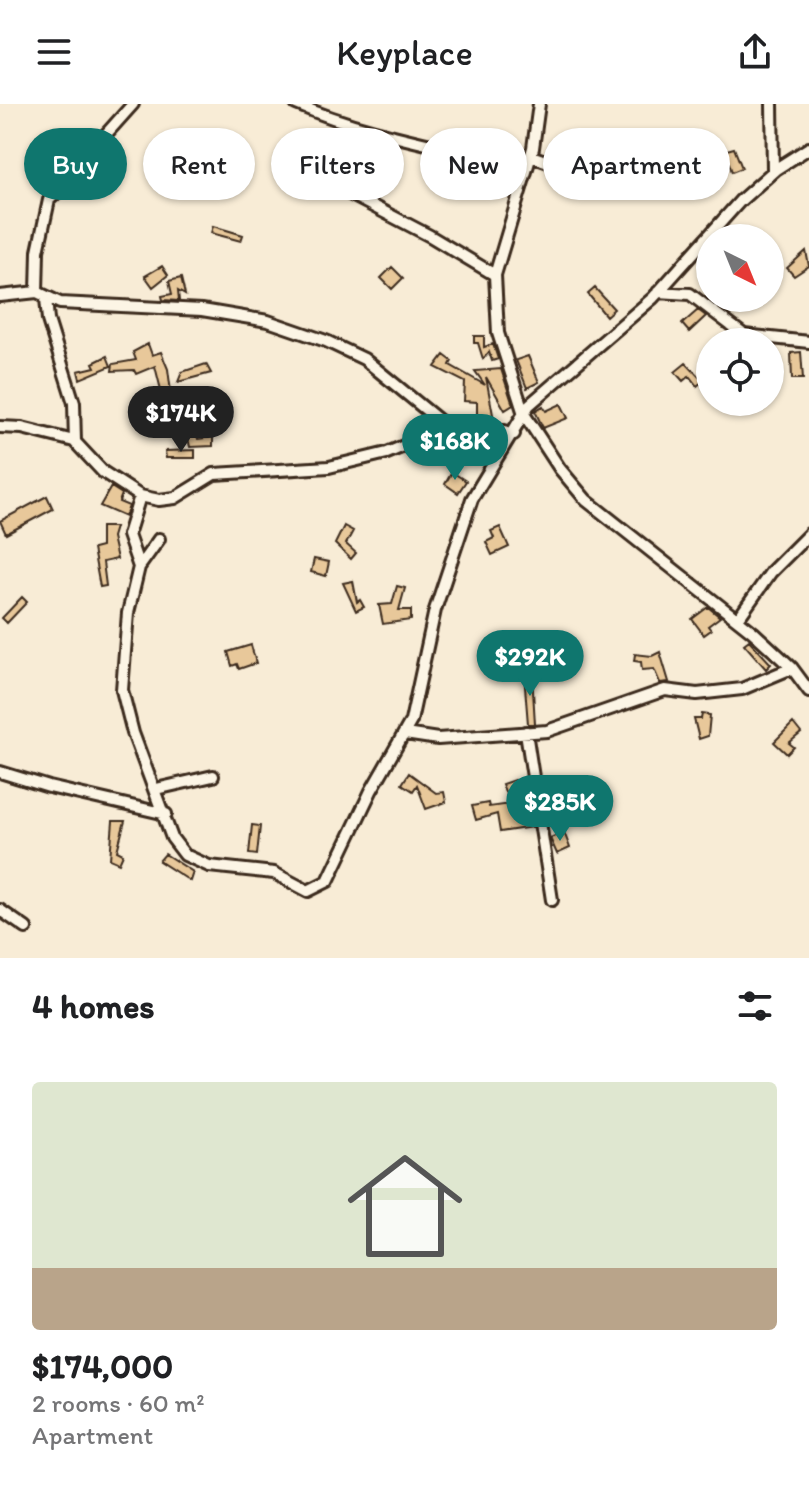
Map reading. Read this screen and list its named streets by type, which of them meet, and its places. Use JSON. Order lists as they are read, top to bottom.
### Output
{
  "north": "bottom right",
  "page": {
    "header": "Keyplace",
    "chip": [
      "Buy",
      "Rent",
      "Filters",
      "New",
      "Apartment"
    ],
    "price": [
      "$174K",
      "$168K",
      "$292K",
      "$285K"
    ],
    "heading": "4 homes",
    "list": [
      {
        "name": "$174,000",
        "note": "2 rooms · 60 m² · Apartment"
      }
    ]
  }
}
